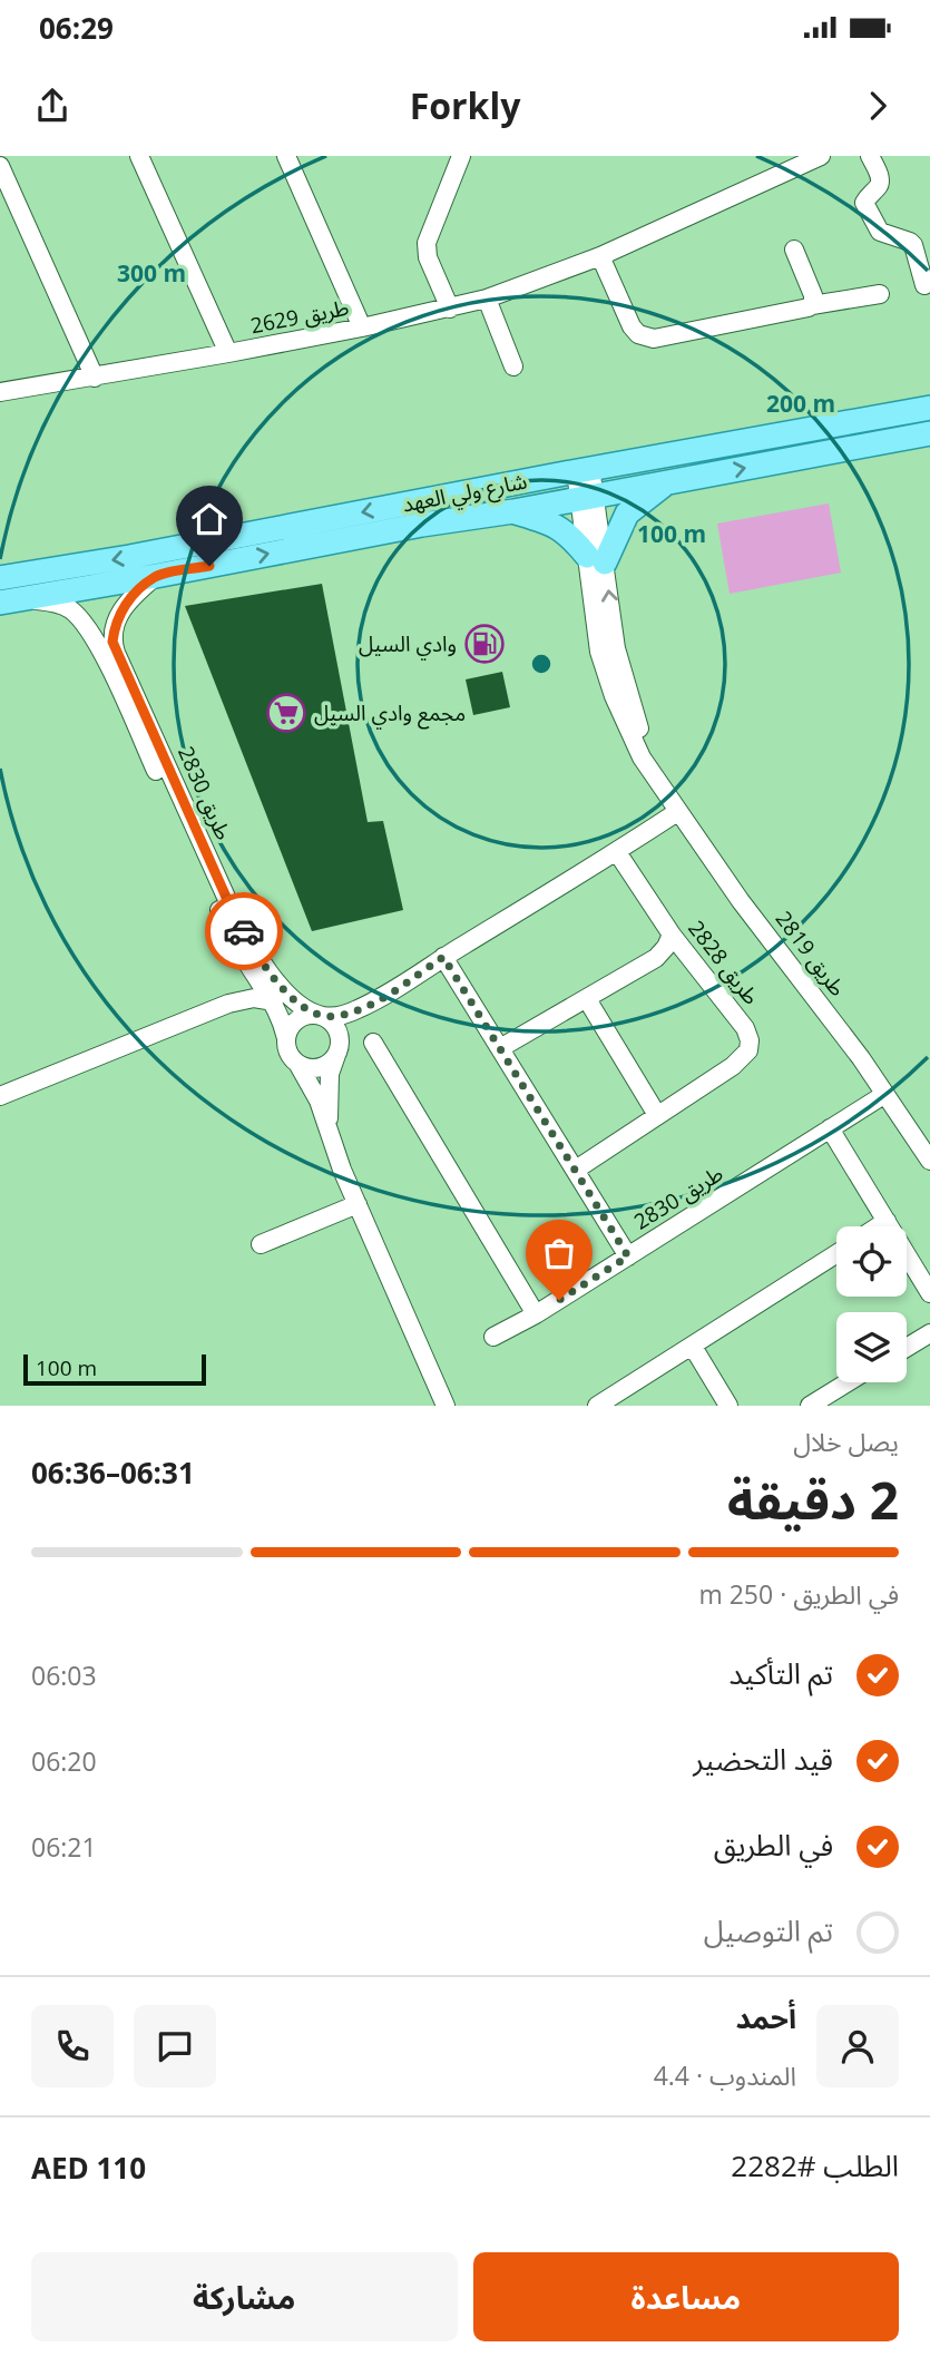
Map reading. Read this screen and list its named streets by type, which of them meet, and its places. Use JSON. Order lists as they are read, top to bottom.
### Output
{
  "streets": {
    "main road": ["شارع ولي العهد"],
    "street": [
      "طريق 2629",
      "طريق 2830",
      "طريق 2819",
      "طريق 2828"
    ]
  },
  "crossings": [
    ["شارع ولي العهد", "طريق 2830"],
    ["شارع ولي العهد", "طريق 2819"],
    ["طريق 2830", "طريق 2819"]
  ],
  "places": {
    "fuel station": ["وادي السيل"],
    "supermarket": ["مجمع وادي السيل"]
  },
  "scale_bar": "100 m",
  "page": {
    "status": "06:29",
    "header": "Forkly",
    "scale": "100 m",
    "heading": ["2 دقيقة", "يصل خلال", "06:31–06:36"],
    "panel": [
      "أحمد",
      "المندوب · 4.4",
      "الطلب #2282",
      "AED 110"
    ],
    "bar": "في الطريق · 250 m",
    "list": [
      ["تم التأكيد", "06:03"],
      ["قيد التحضير", "06:20"],
      ["في الطريق", "06:21"],
      "تم التوصيل"
    ],
    "buttons": ["مساعدة", "مشاركة"]
  },
  "rings": ["300 m", "200 m", "100 m"]
}
